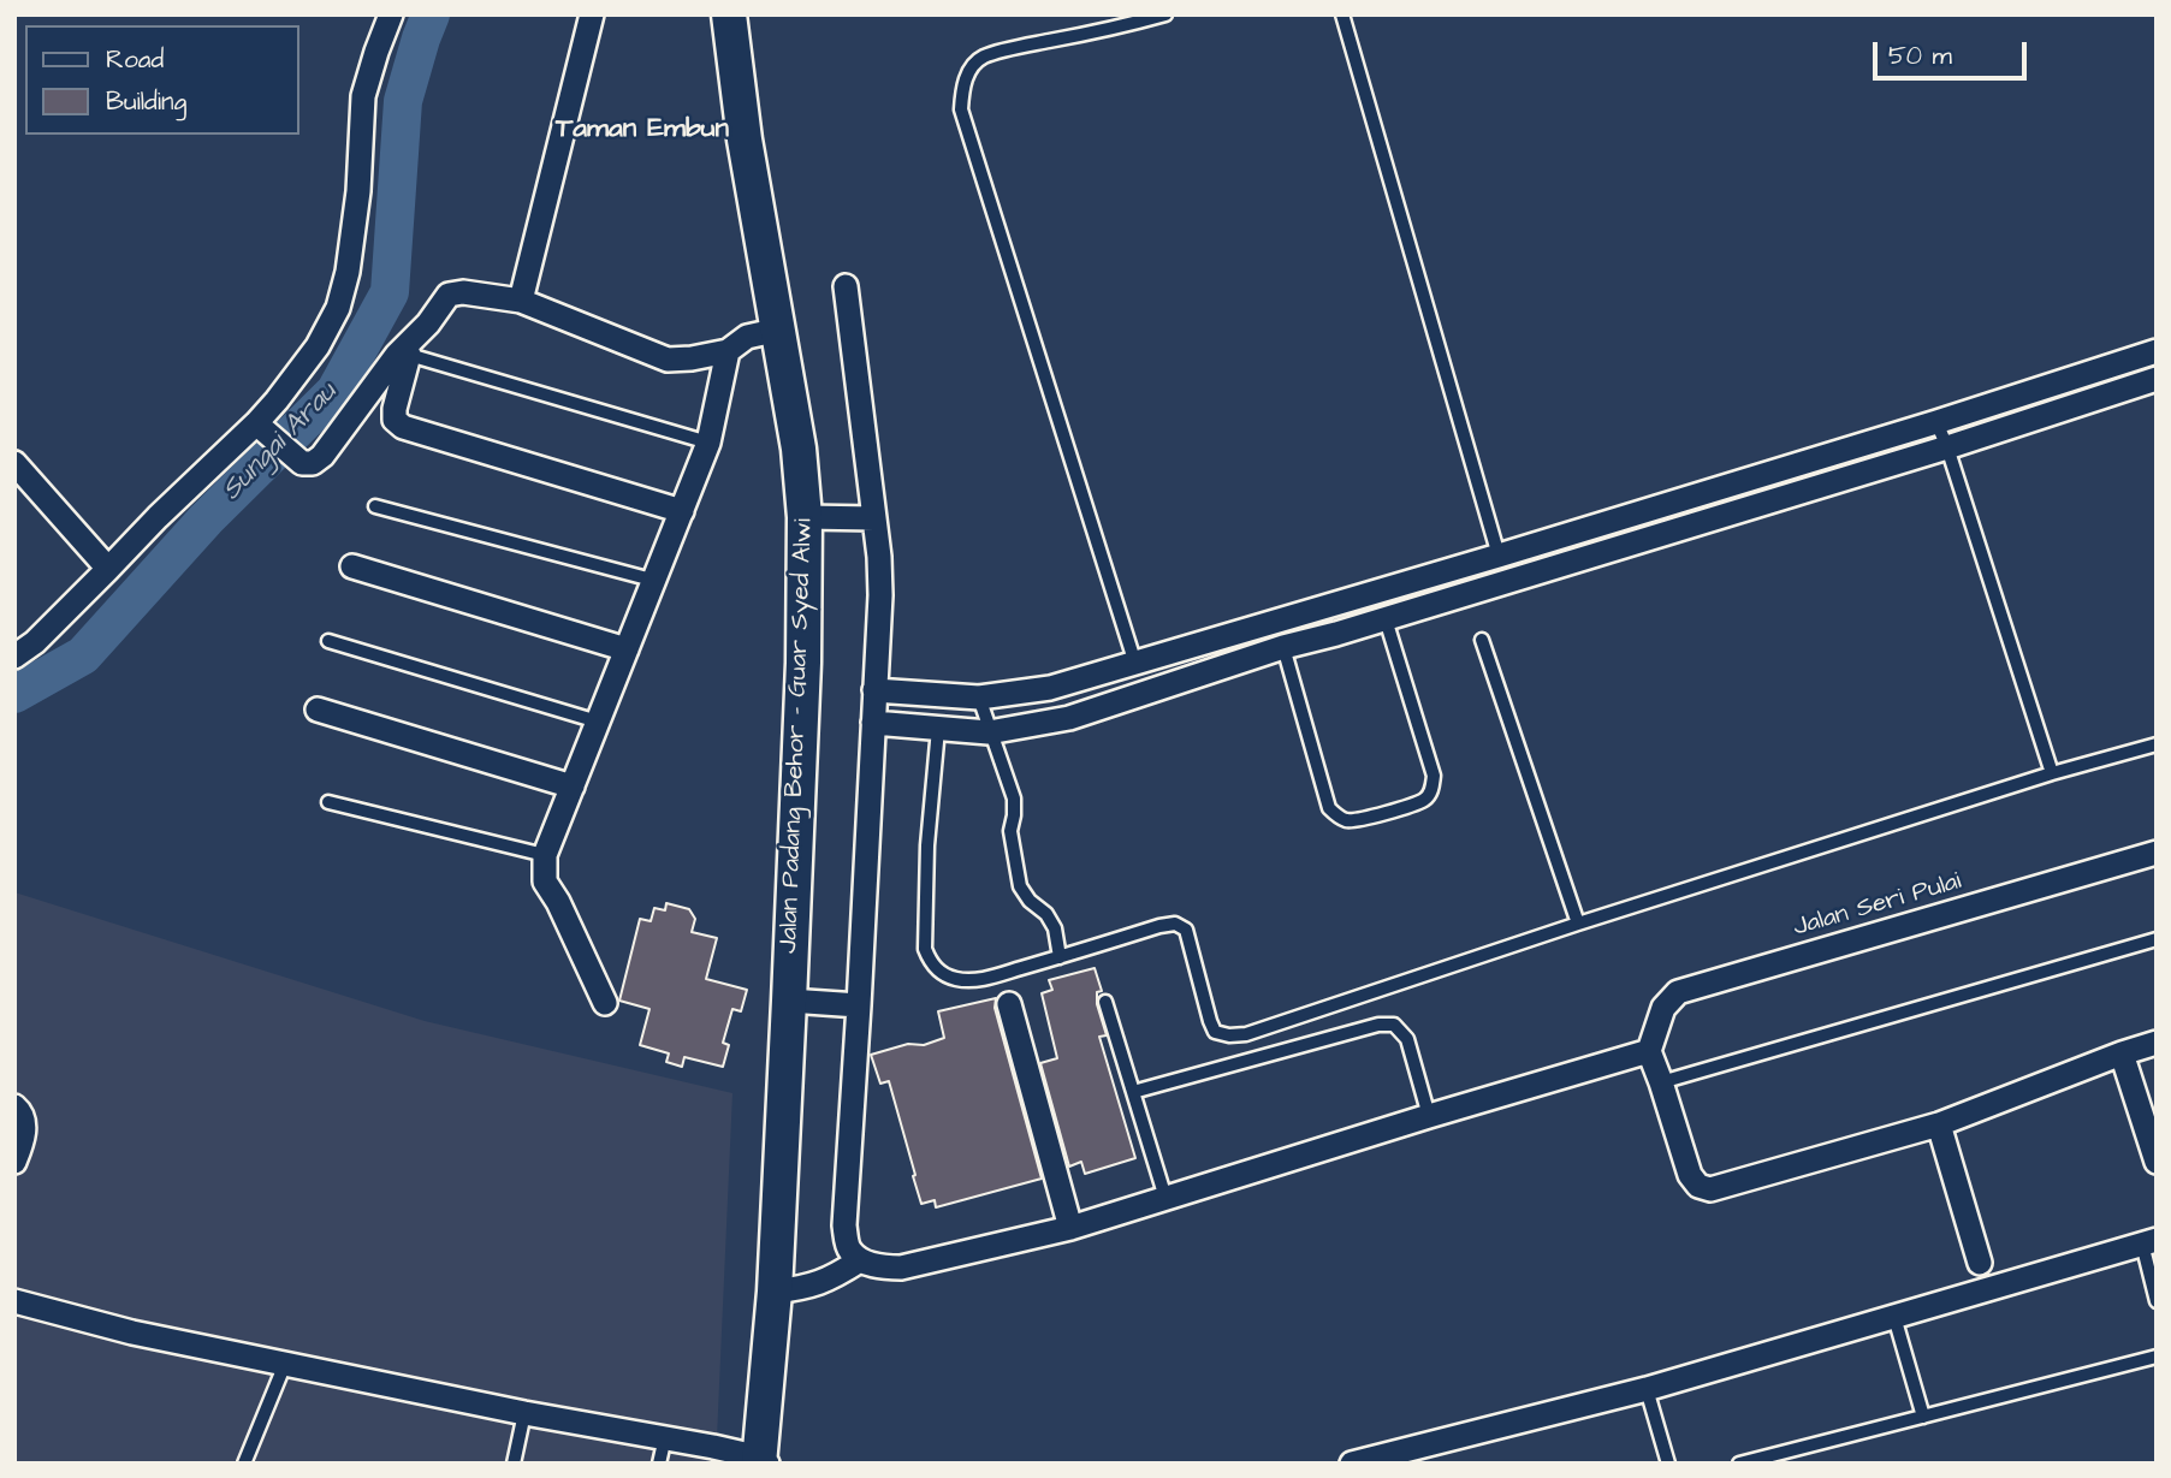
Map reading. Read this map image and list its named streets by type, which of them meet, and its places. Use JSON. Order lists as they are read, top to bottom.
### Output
{
  "streets": {
    "main road": ["Jalan Padang Behor - Guar Syed Alwi"],
    "street": ["Jalan Seri Pulai"]
  },
  "districts": ["Taman Embun"],
  "water": ["Sungai Arau"],
  "legend": ["Road", "Building"],
  "scale_bar": "50 m"
}
